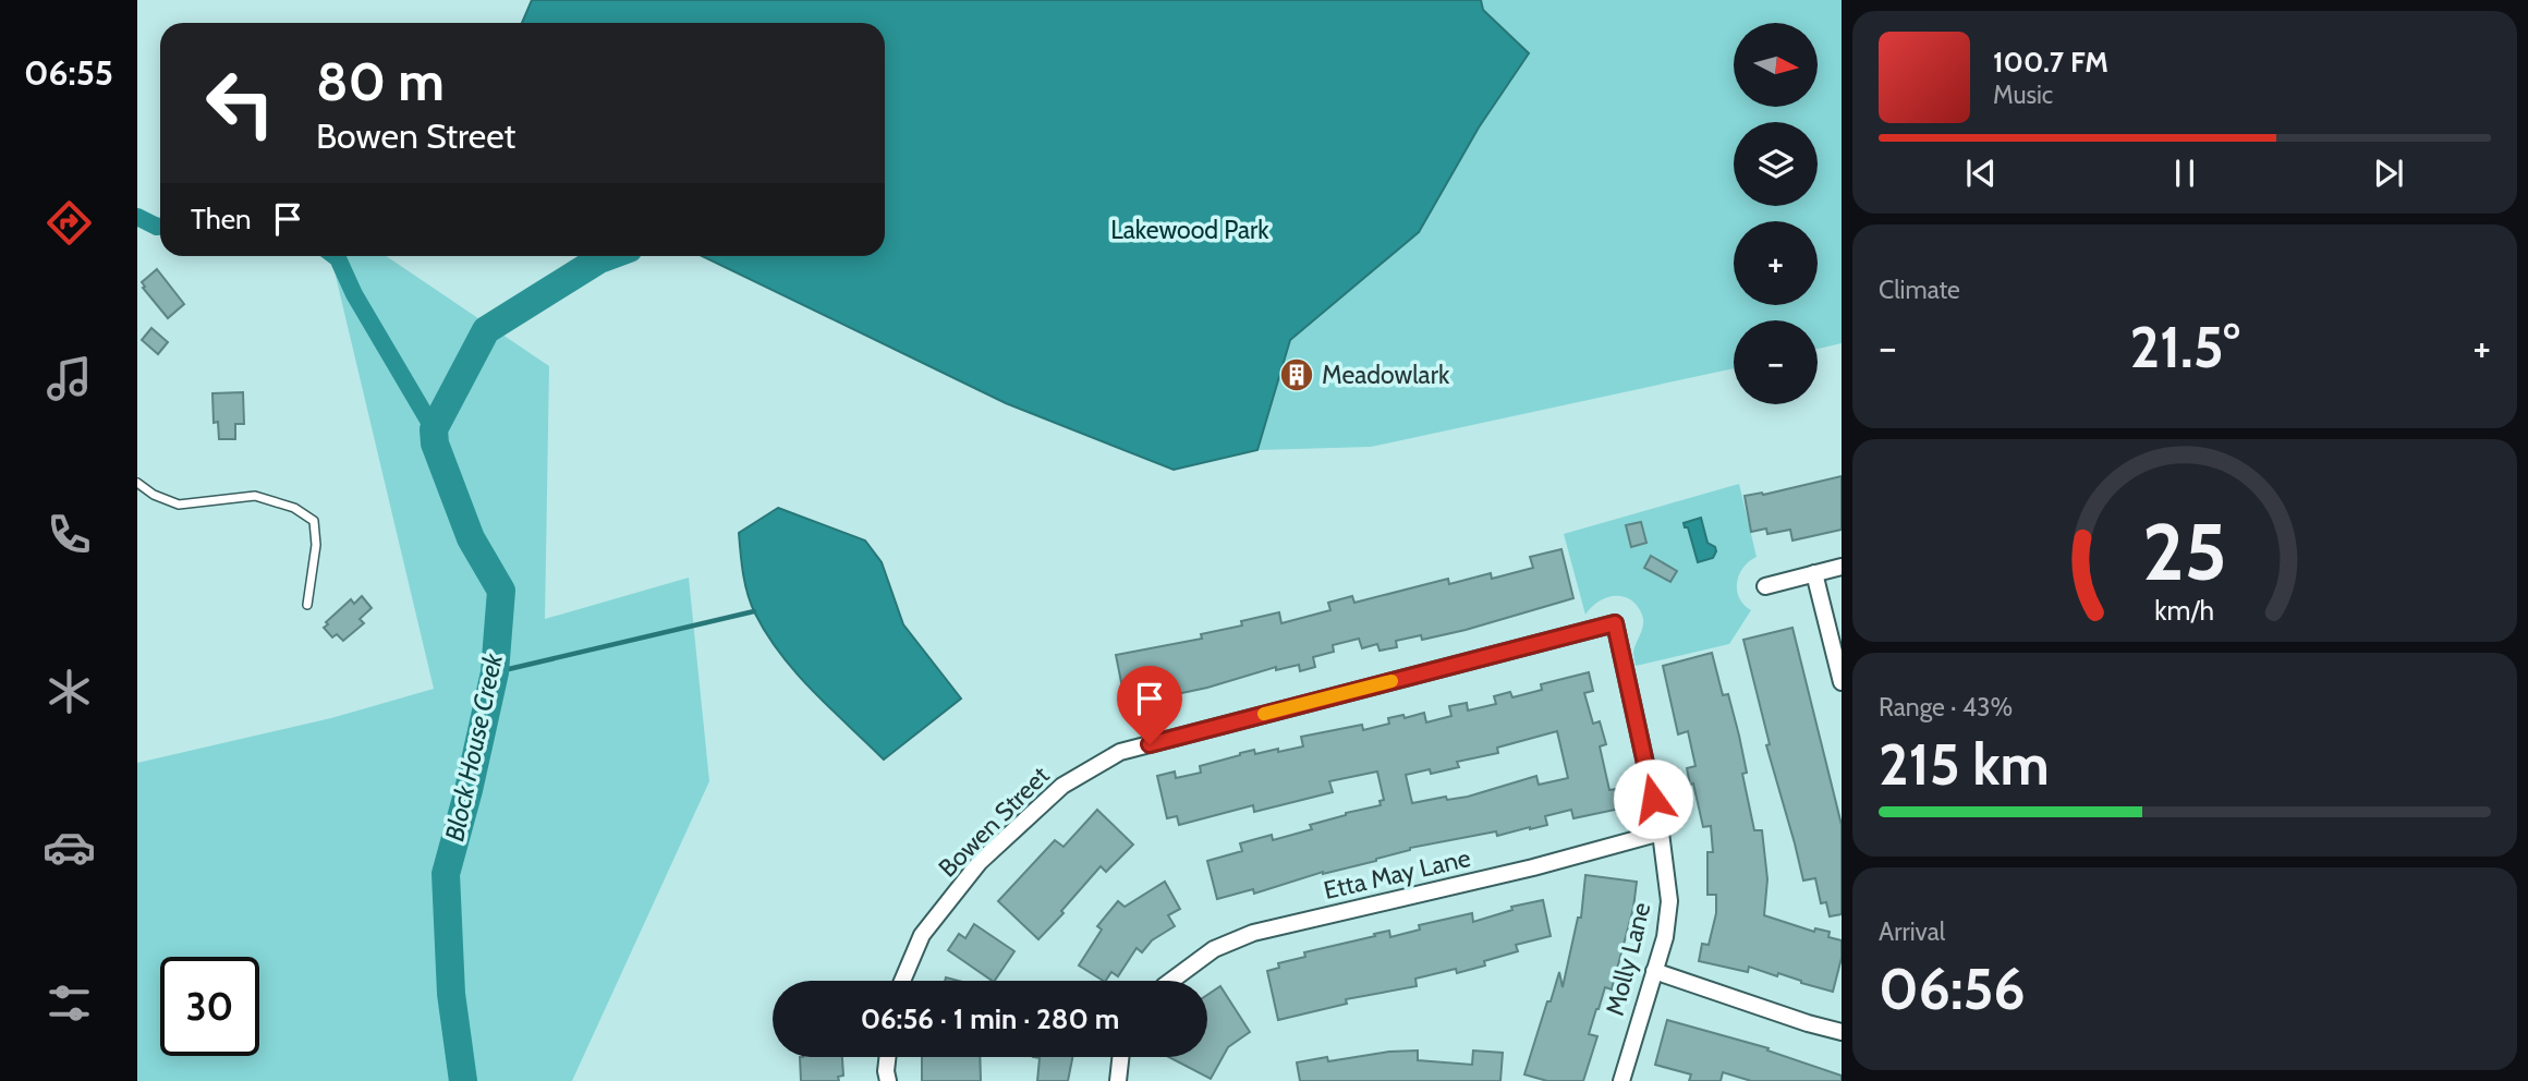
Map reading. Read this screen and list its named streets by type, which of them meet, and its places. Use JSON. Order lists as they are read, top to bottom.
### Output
{
  "streets": {
    "street": ["Bowen Street", "Etta May Lane", "Molly Lane"]
  },
  "crossings": [
    ["Bowen Street", "Molly Lane"],
    ["Etta May Lane", "Molly Lane"]
  ],
  "water": ["Block House Creek"],
  "parks": ["Lakewood Park"],
  "places": {
    "building": ["Meadowlark"]
  },
  "north": "right",
  "page": {
    "tabs": "06:55",
    "map_buttons": ["+", "−"],
    "turn": ["80 m", "Bowen Street"],
    "song": ["100.7 FM", "Music"],
    "then": "Then",
    "tile": [
      "Climate",
      ["Range · 43%", "215 km"],
      ["Arrival", "06:56"]
    ],
    "heat": ["−", "21.5°", "+"],
    "limit": "30",
    "trip": "06:56 · 1 min · 280 m",
    "gauge": ["25", "km/h"]
  }
}
